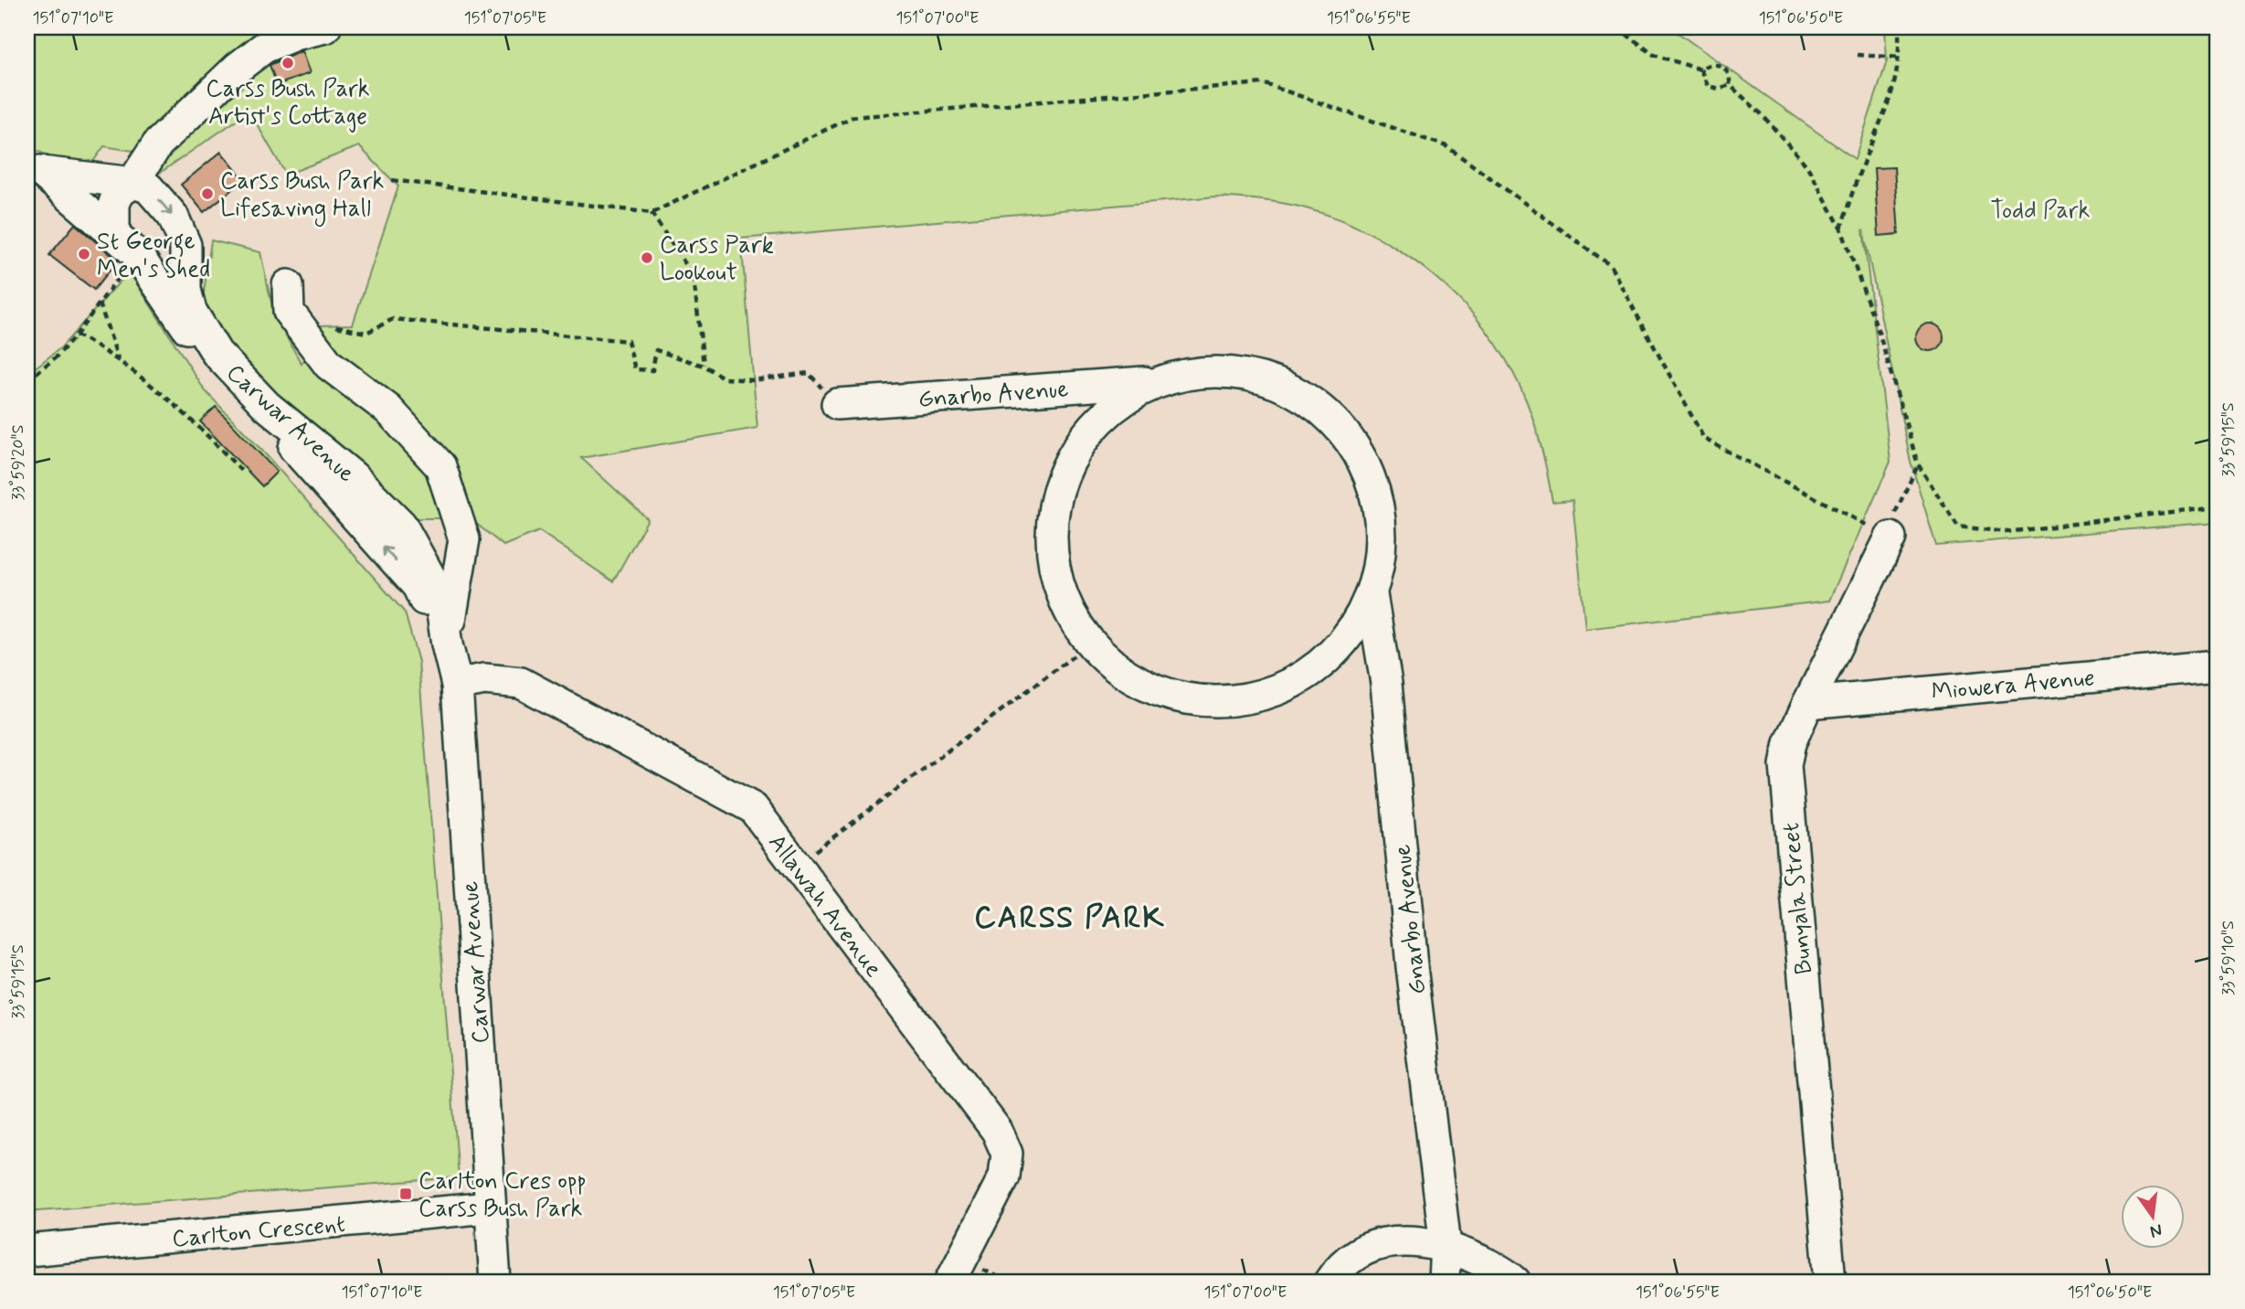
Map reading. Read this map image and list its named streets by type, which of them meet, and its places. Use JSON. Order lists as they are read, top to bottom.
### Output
{
  "streets": {
    "street": [
      "Gnarbo Avenue",
      "Carwar Avenue",
      "Miowera Avenue",
      "Bunyala Street",
      "Allawah Avenue",
      "Carlton Crescent"
    ]
  },
  "crossings": [
    ["Carwar Avenue", "Allawah Avenue"],
    ["Carwar Avenue", "Carlton Crescent"],
    ["Miowera Avenue", "Bunyala Street"]
  ],
  "districts": ["CARSS PARK"],
  "parks": ["Todd Park"],
  "places": {
    "other": [
      "Carss Bush Park Artist's Cottage",
      "Carss Bush Park Lifesaving Hall",
      "St George Men's Shed",
      "Carss Park Lookout"
    ],
    "transit": ["Carlton Cres opp Carss Bush Park"]
  },
  "north": "bottom",
  "coordinates": [
    "151°07'10\"E",
    "151°07'05\"E",
    "151°07'00\"E",
    "151°06'55\"E",
    "151°06'50\"E",
    "33°59'15\"S",
    "33°59'20\"S",
    "33°59'10\"S"
  ]
}
